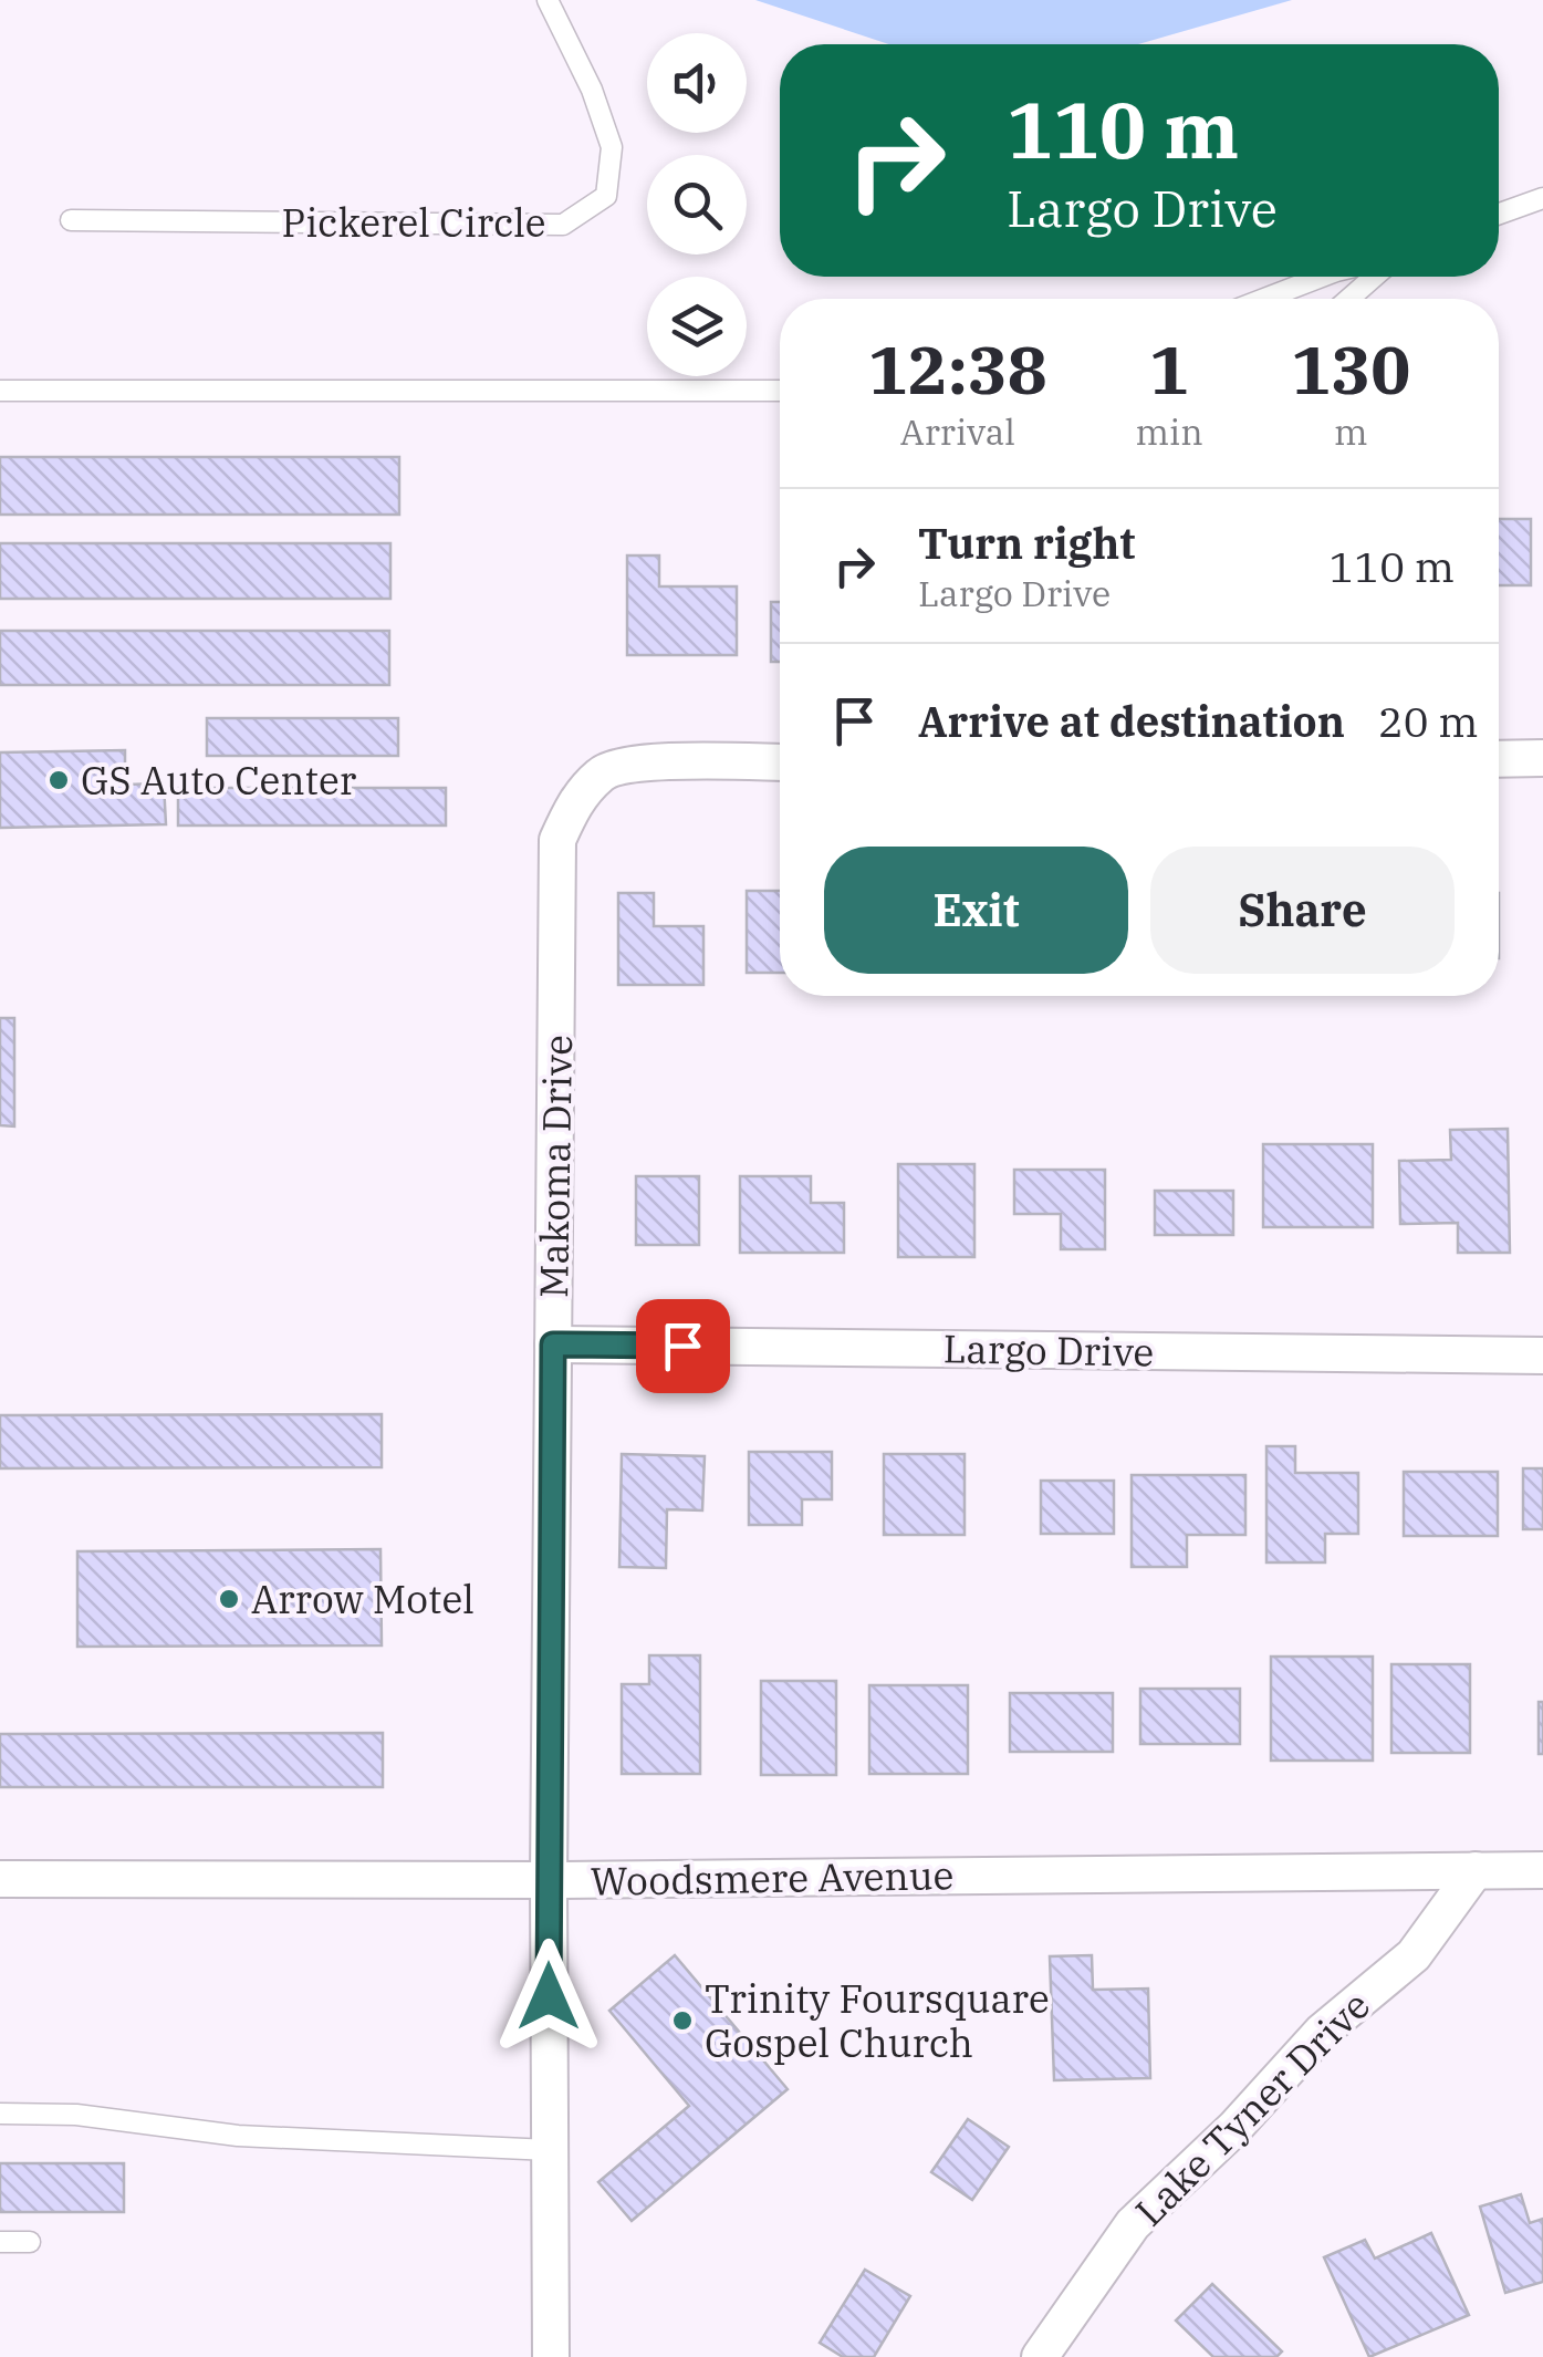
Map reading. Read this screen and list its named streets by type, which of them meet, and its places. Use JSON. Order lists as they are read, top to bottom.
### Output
{
  "streets": {
    "street": [
      "Makoma Drive",
      "Largo Drive",
      "Woodsmere Avenue",
      "Lake Tyner Drive"
    ],
    "lane": ["Pickerel Circle"]
  },
  "crossings": [
    ["Makoma Drive", "Largo Drive"],
    ["Makoma Drive", "Woodsmere Avenue"],
    ["Woodsmere Avenue", "Lake Tyner Drive"]
  ],
  "places": ["GS Auto Center", "Arrow Motel", "Trinity Foursquare Gospel Church"],
  "page": {
    "turn": ["110 m", "Largo Drive"],
    "eta": [
      "12:38",
      "Arrival",
      "1",
      "min",
      "130",
      "m"
    ],
    "list": [
      {
        "name": "Turn right",
        "note": "Largo Drive",
        "value": "110 m"
      },
      {
        "name": "Arrive at destination",
        "value": "20 m"
      }
    ],
    "buttons": ["Exit", "Share"]
  }
}
